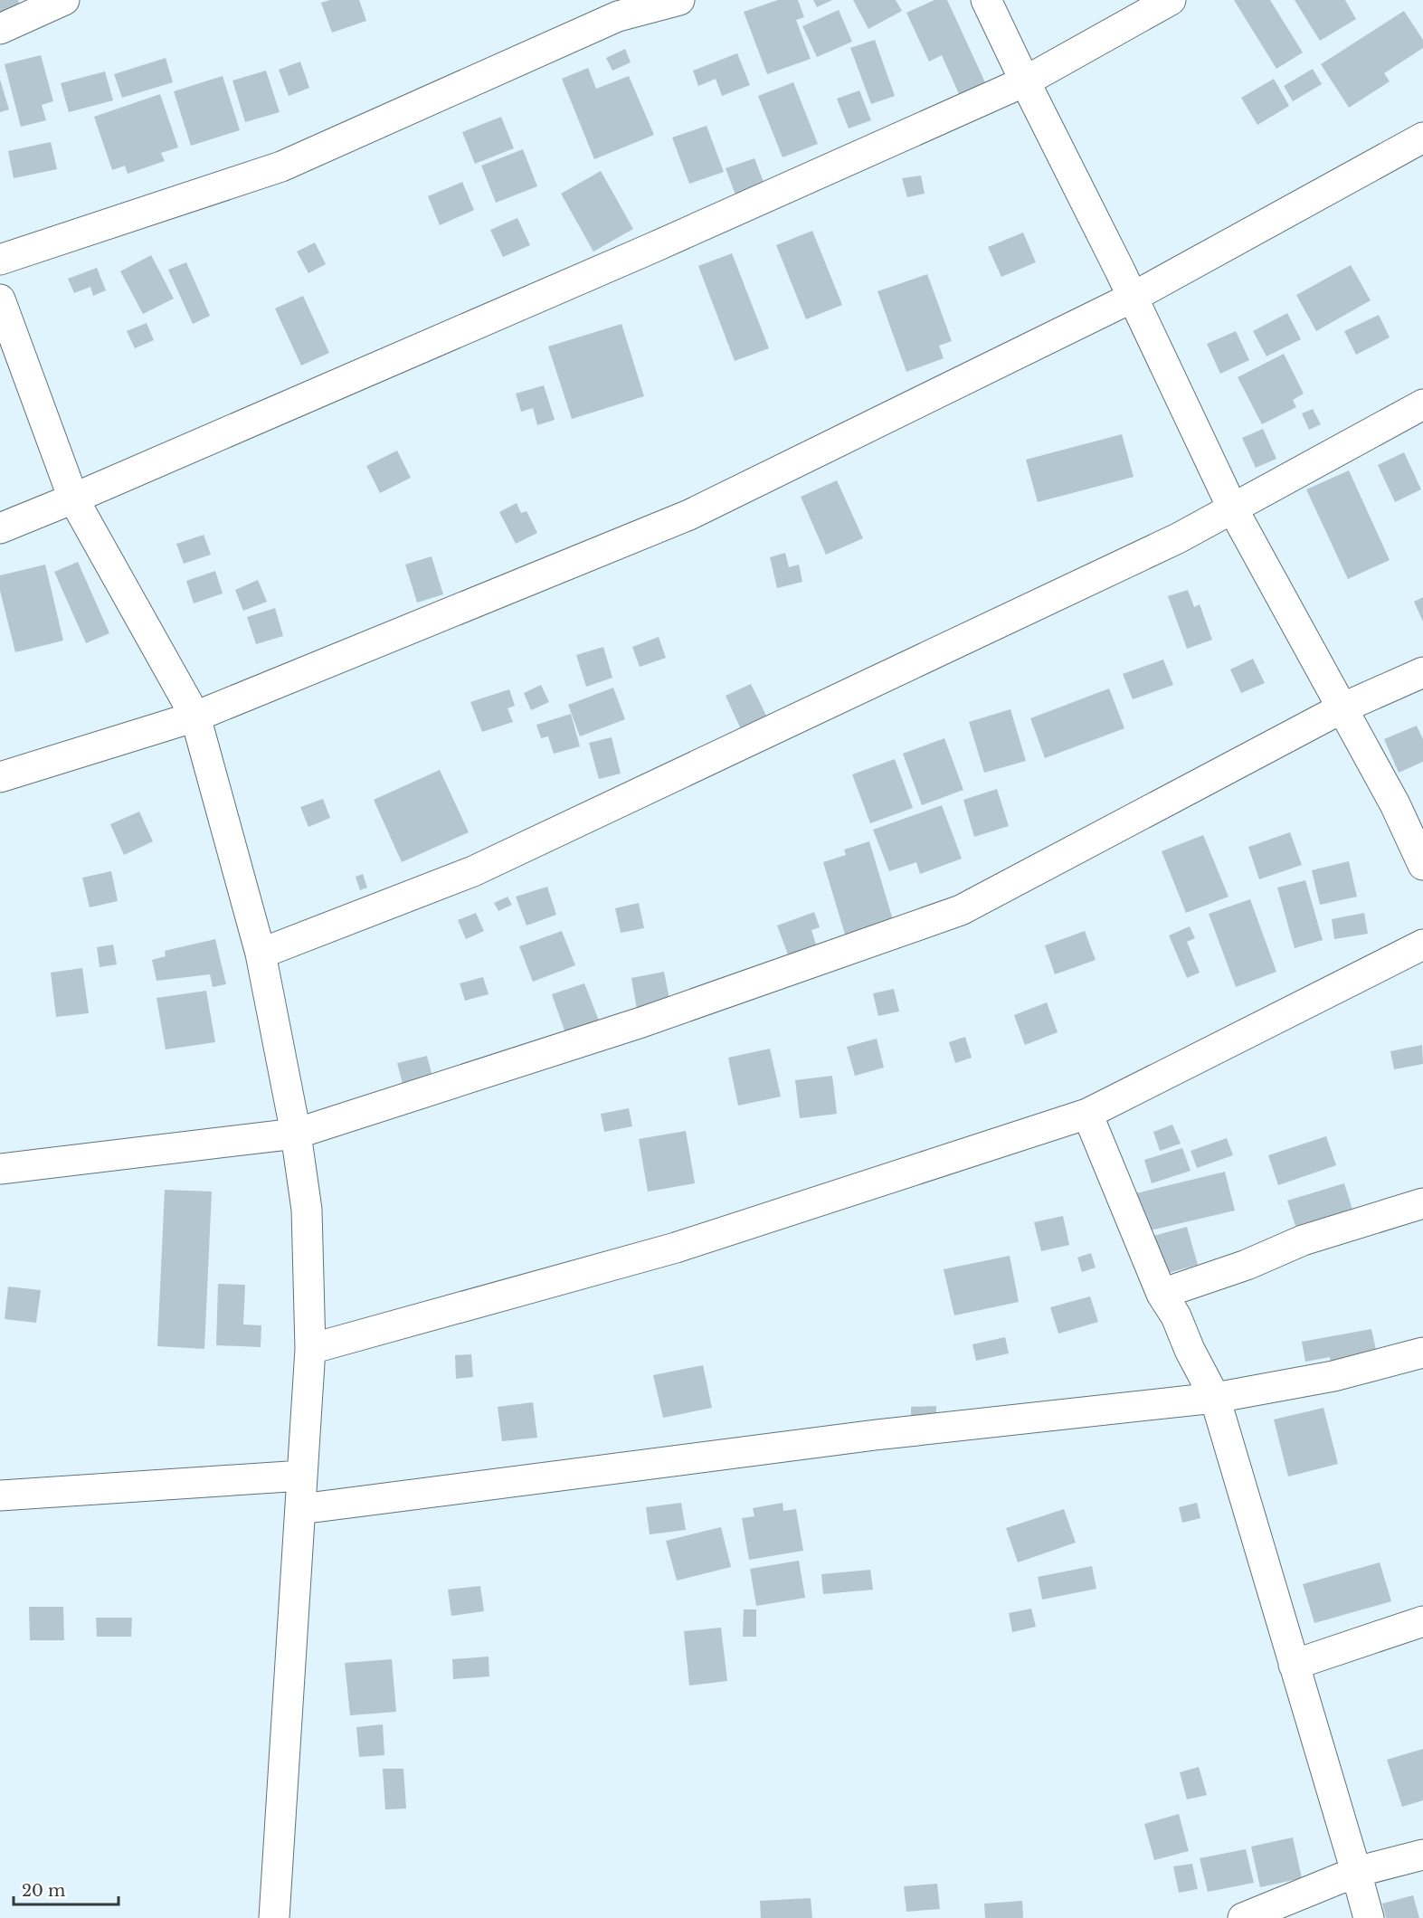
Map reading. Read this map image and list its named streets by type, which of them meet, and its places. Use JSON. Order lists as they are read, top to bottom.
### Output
{
  "scale_bar": "20 m"
}
